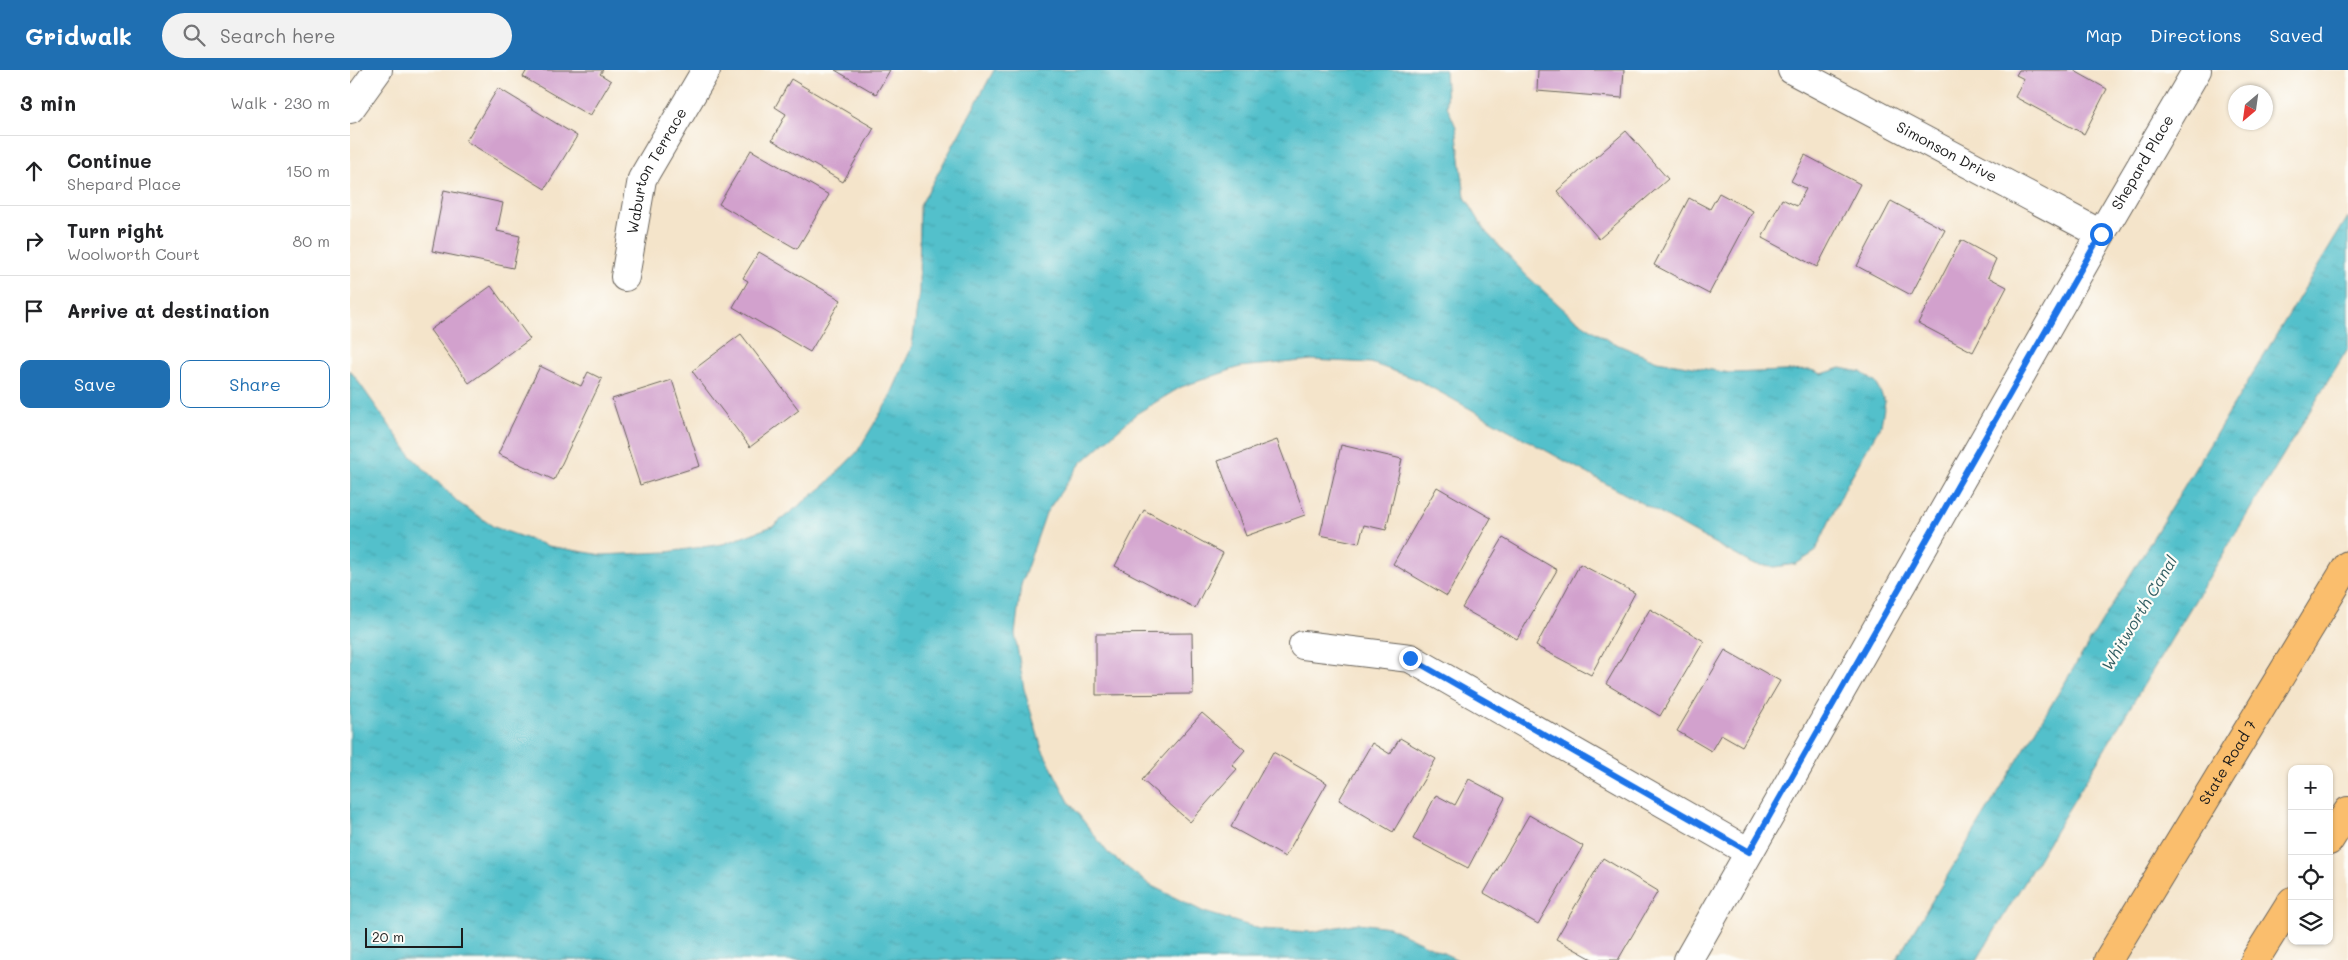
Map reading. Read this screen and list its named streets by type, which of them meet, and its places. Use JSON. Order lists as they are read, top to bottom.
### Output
{
  "streets": {
    "main road": ["State Road 7"],
    "street": ["Simonson Drive", "Shepard Place", "Waburton Terrace"]
  },
  "crossings": [
    ["Simonson Drive", "Shepard Place"]
  ],
  "water": ["Whitworth Canal"],
  "scale_bar": "20 m",
  "north": "bottom left",
  "page": {
    "header": "Gridwalk",
    "search": "Search here",
    "nav": ["Map", "Directions", "Saved"],
    "heading": ["3 min", "Walk · 230 m"],
    "list": [
      ["Continue", "Shepard Place", "150 m"],
      ["Turn right", "Woolworth Court", "80 m"],
      "Arrive at destination"
    ],
    "buttons": ["Save", "Share"],
    "map_buttons": ["+", "−"],
    "scale": "20 m"
  }
}
